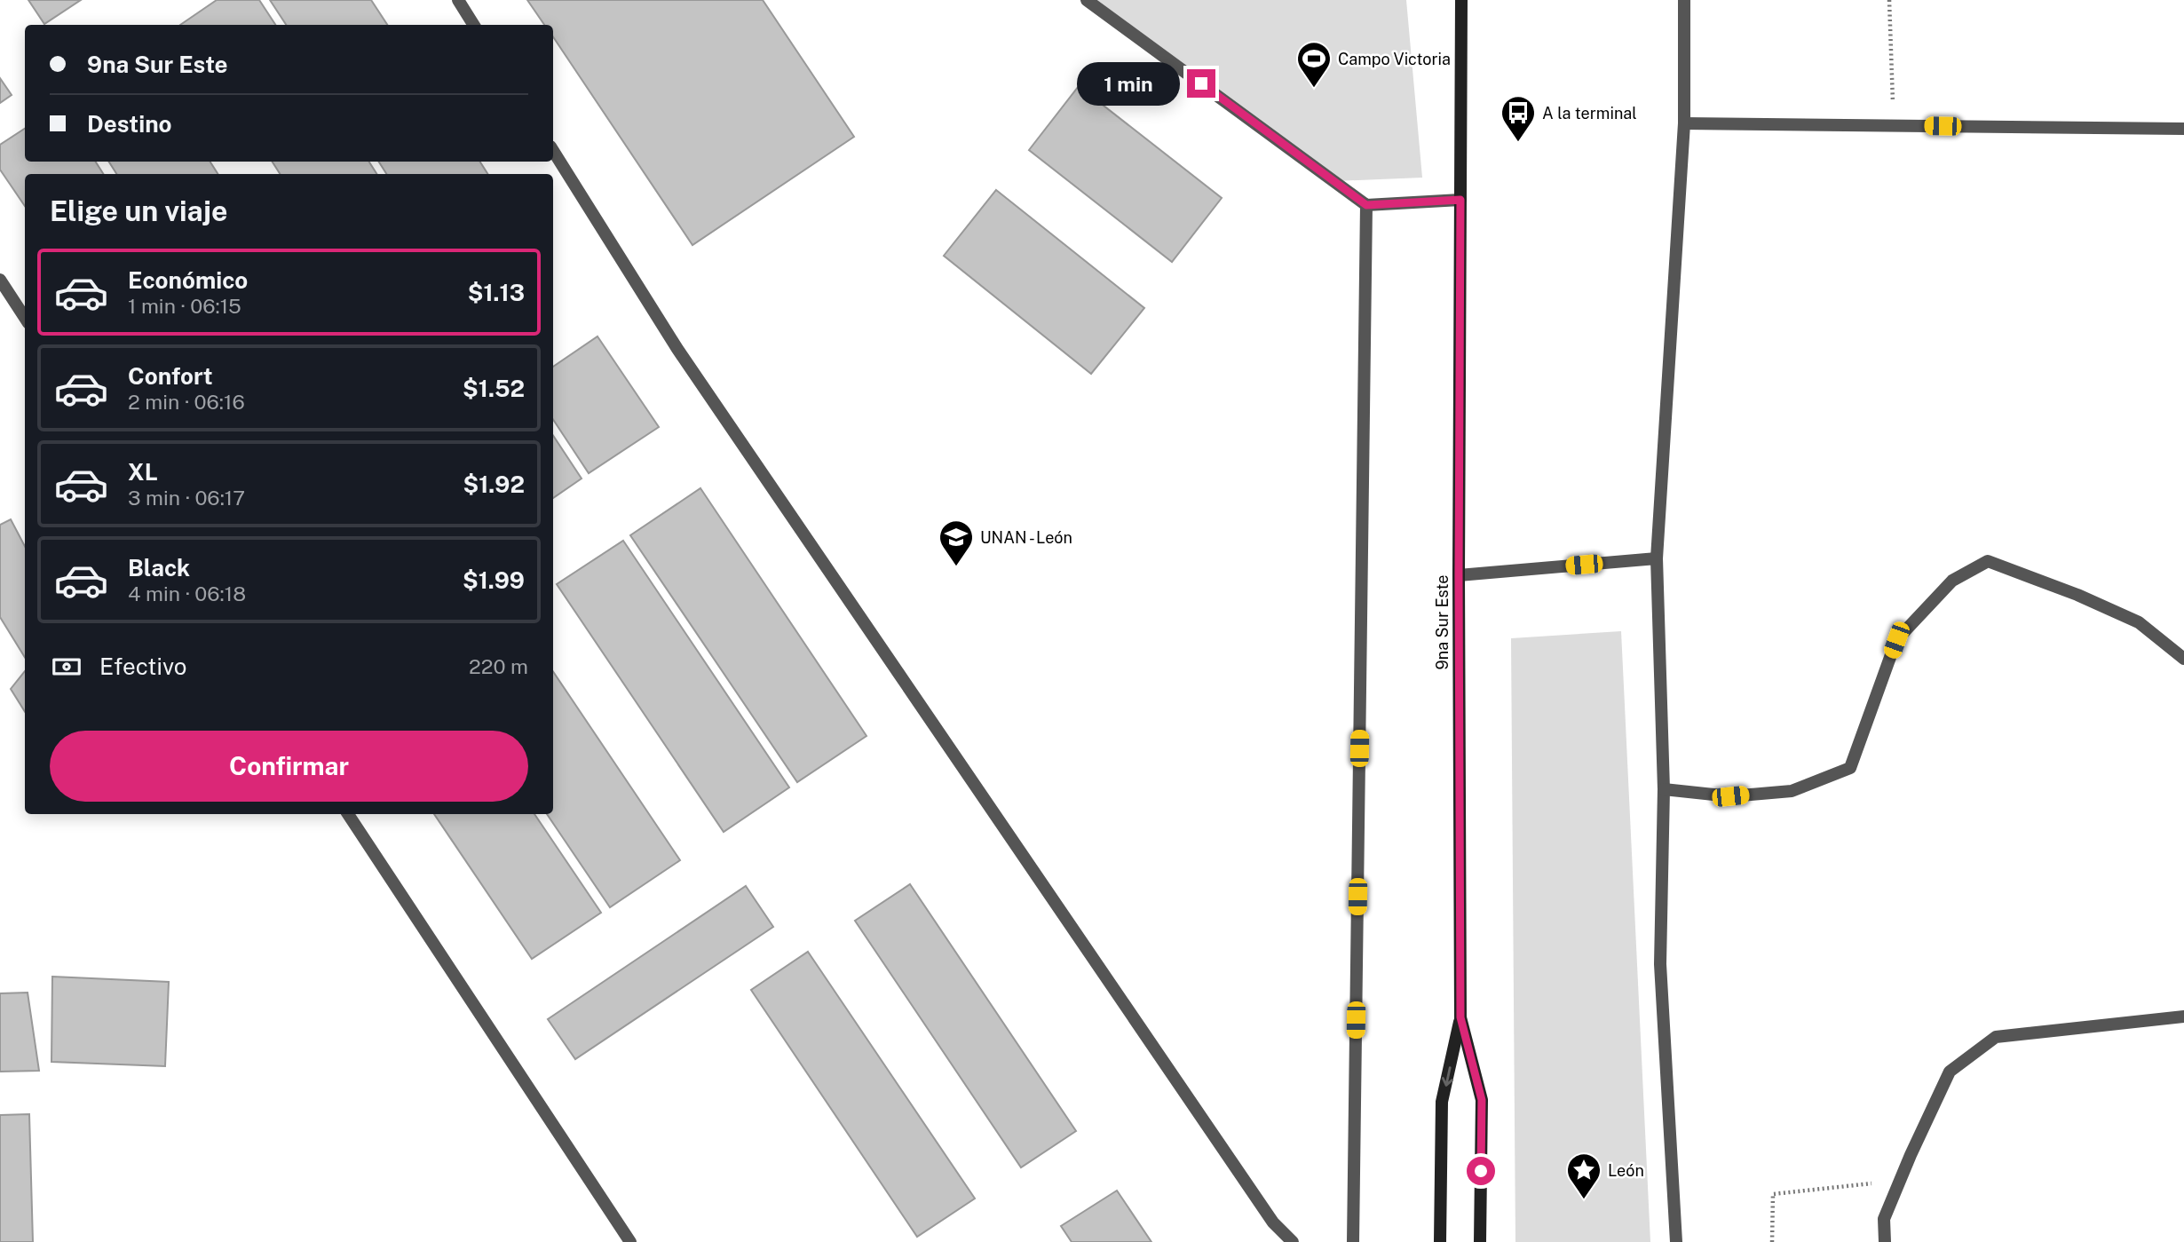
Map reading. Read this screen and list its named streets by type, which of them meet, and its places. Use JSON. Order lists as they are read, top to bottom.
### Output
{
  "streets": {
    "street": ["9na Sur Este"]
  },
  "places": {
    "sports": ["Campo Victoria"],
    "bus stop": ["A la terminal"],
    "school or university": ["UNAN - León"],
    "place": ["León"]
  },
  "page": {
    "banner": ["9na Sur Este", "Destino"],
    "bubble": "1 min",
    "heading": "Elige un viaje",
    "list": [
      {
        "name": "Económico",
        "note": "1 min · 06:15",
        "value": "$1.13"
      },
      {
        "name": "Confort",
        "note": "2 min · 06:16",
        "value": "$1.52"
      },
      {
        "name": "XL",
        "note": "3 min · 06:17",
        "value": "$1.92"
      },
      {
        "name": "Black",
        "note": "4 min · 06:18",
        "value": "$1.99"
      }
    ],
    "pay": ["Efectivo", "220 m"],
    "buttons": "Confirmar"
  }
}
